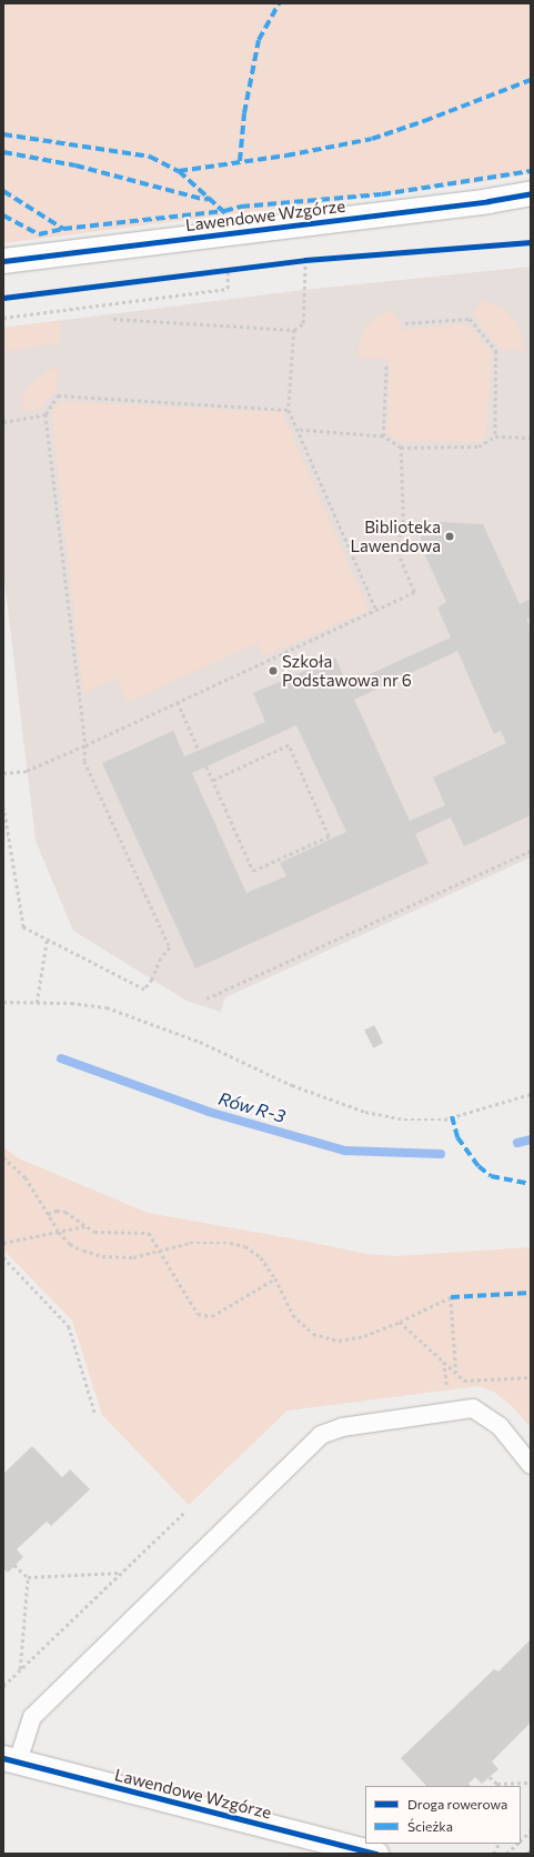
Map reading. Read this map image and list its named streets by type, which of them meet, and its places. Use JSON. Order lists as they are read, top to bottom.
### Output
{
  "streets": {
    "street": ["Lawendowe Wzgórze"]
  },
  "water": ["Rów R-3"],
  "places": ["Biblioteka Lawendowa", "Szkoła Podstawowa nr 6"],
  "legend": ["Droga rowerowa", "Ścieżka"]
}
